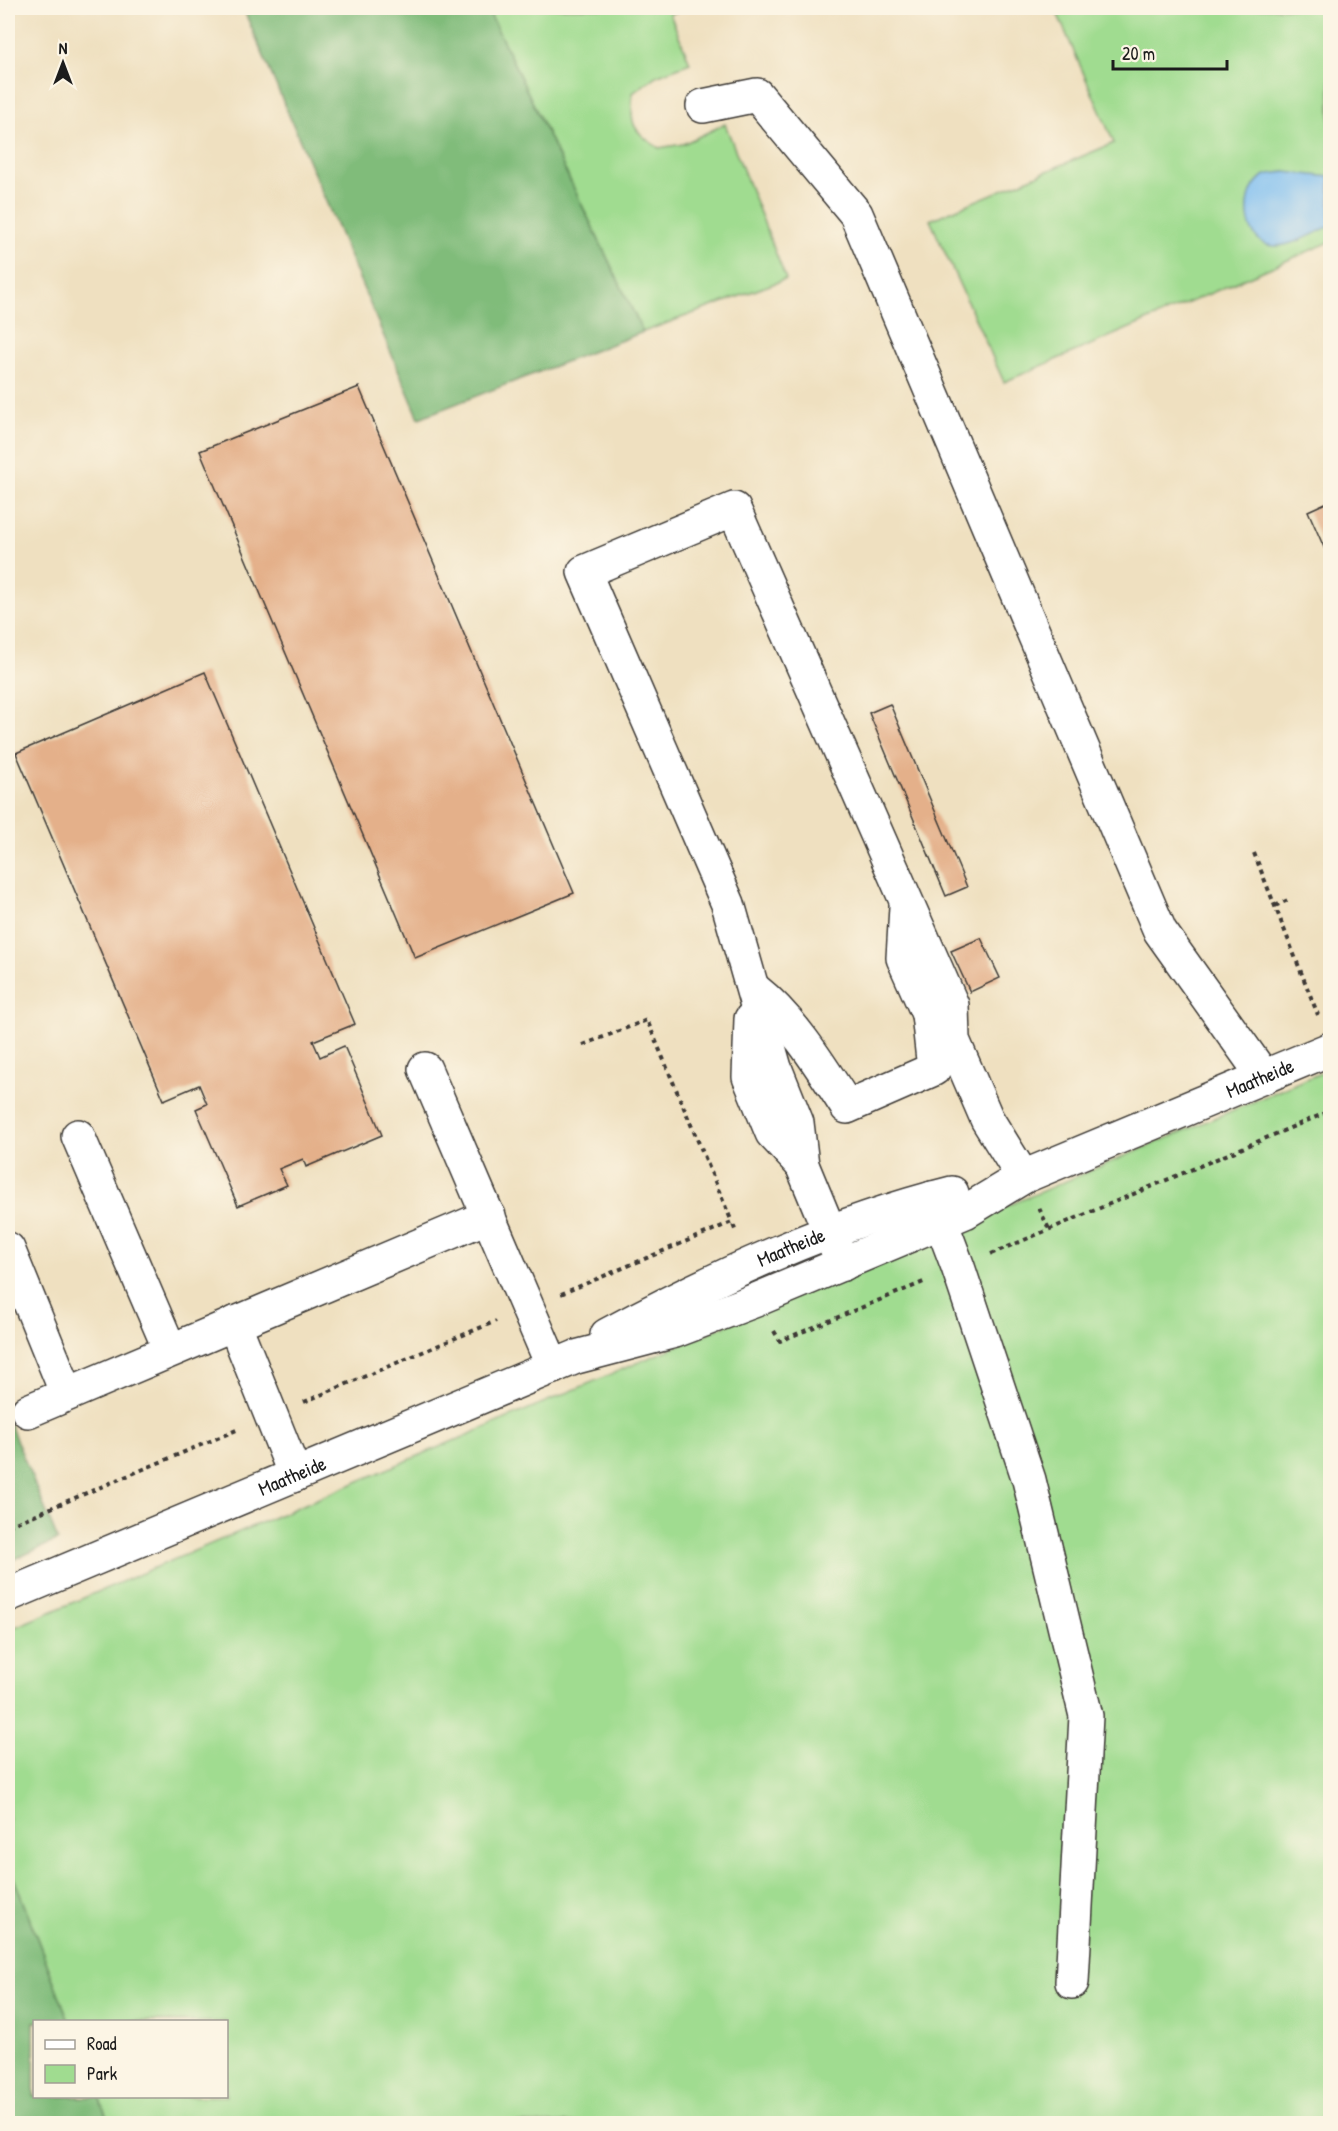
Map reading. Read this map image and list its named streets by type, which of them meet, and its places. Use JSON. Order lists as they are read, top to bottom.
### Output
{
  "streets": {
    "street": ["Maatheide"]
  },
  "legend": ["Road", "Park"],
  "scale_bar": "20 m",
  "north": "top"
}
